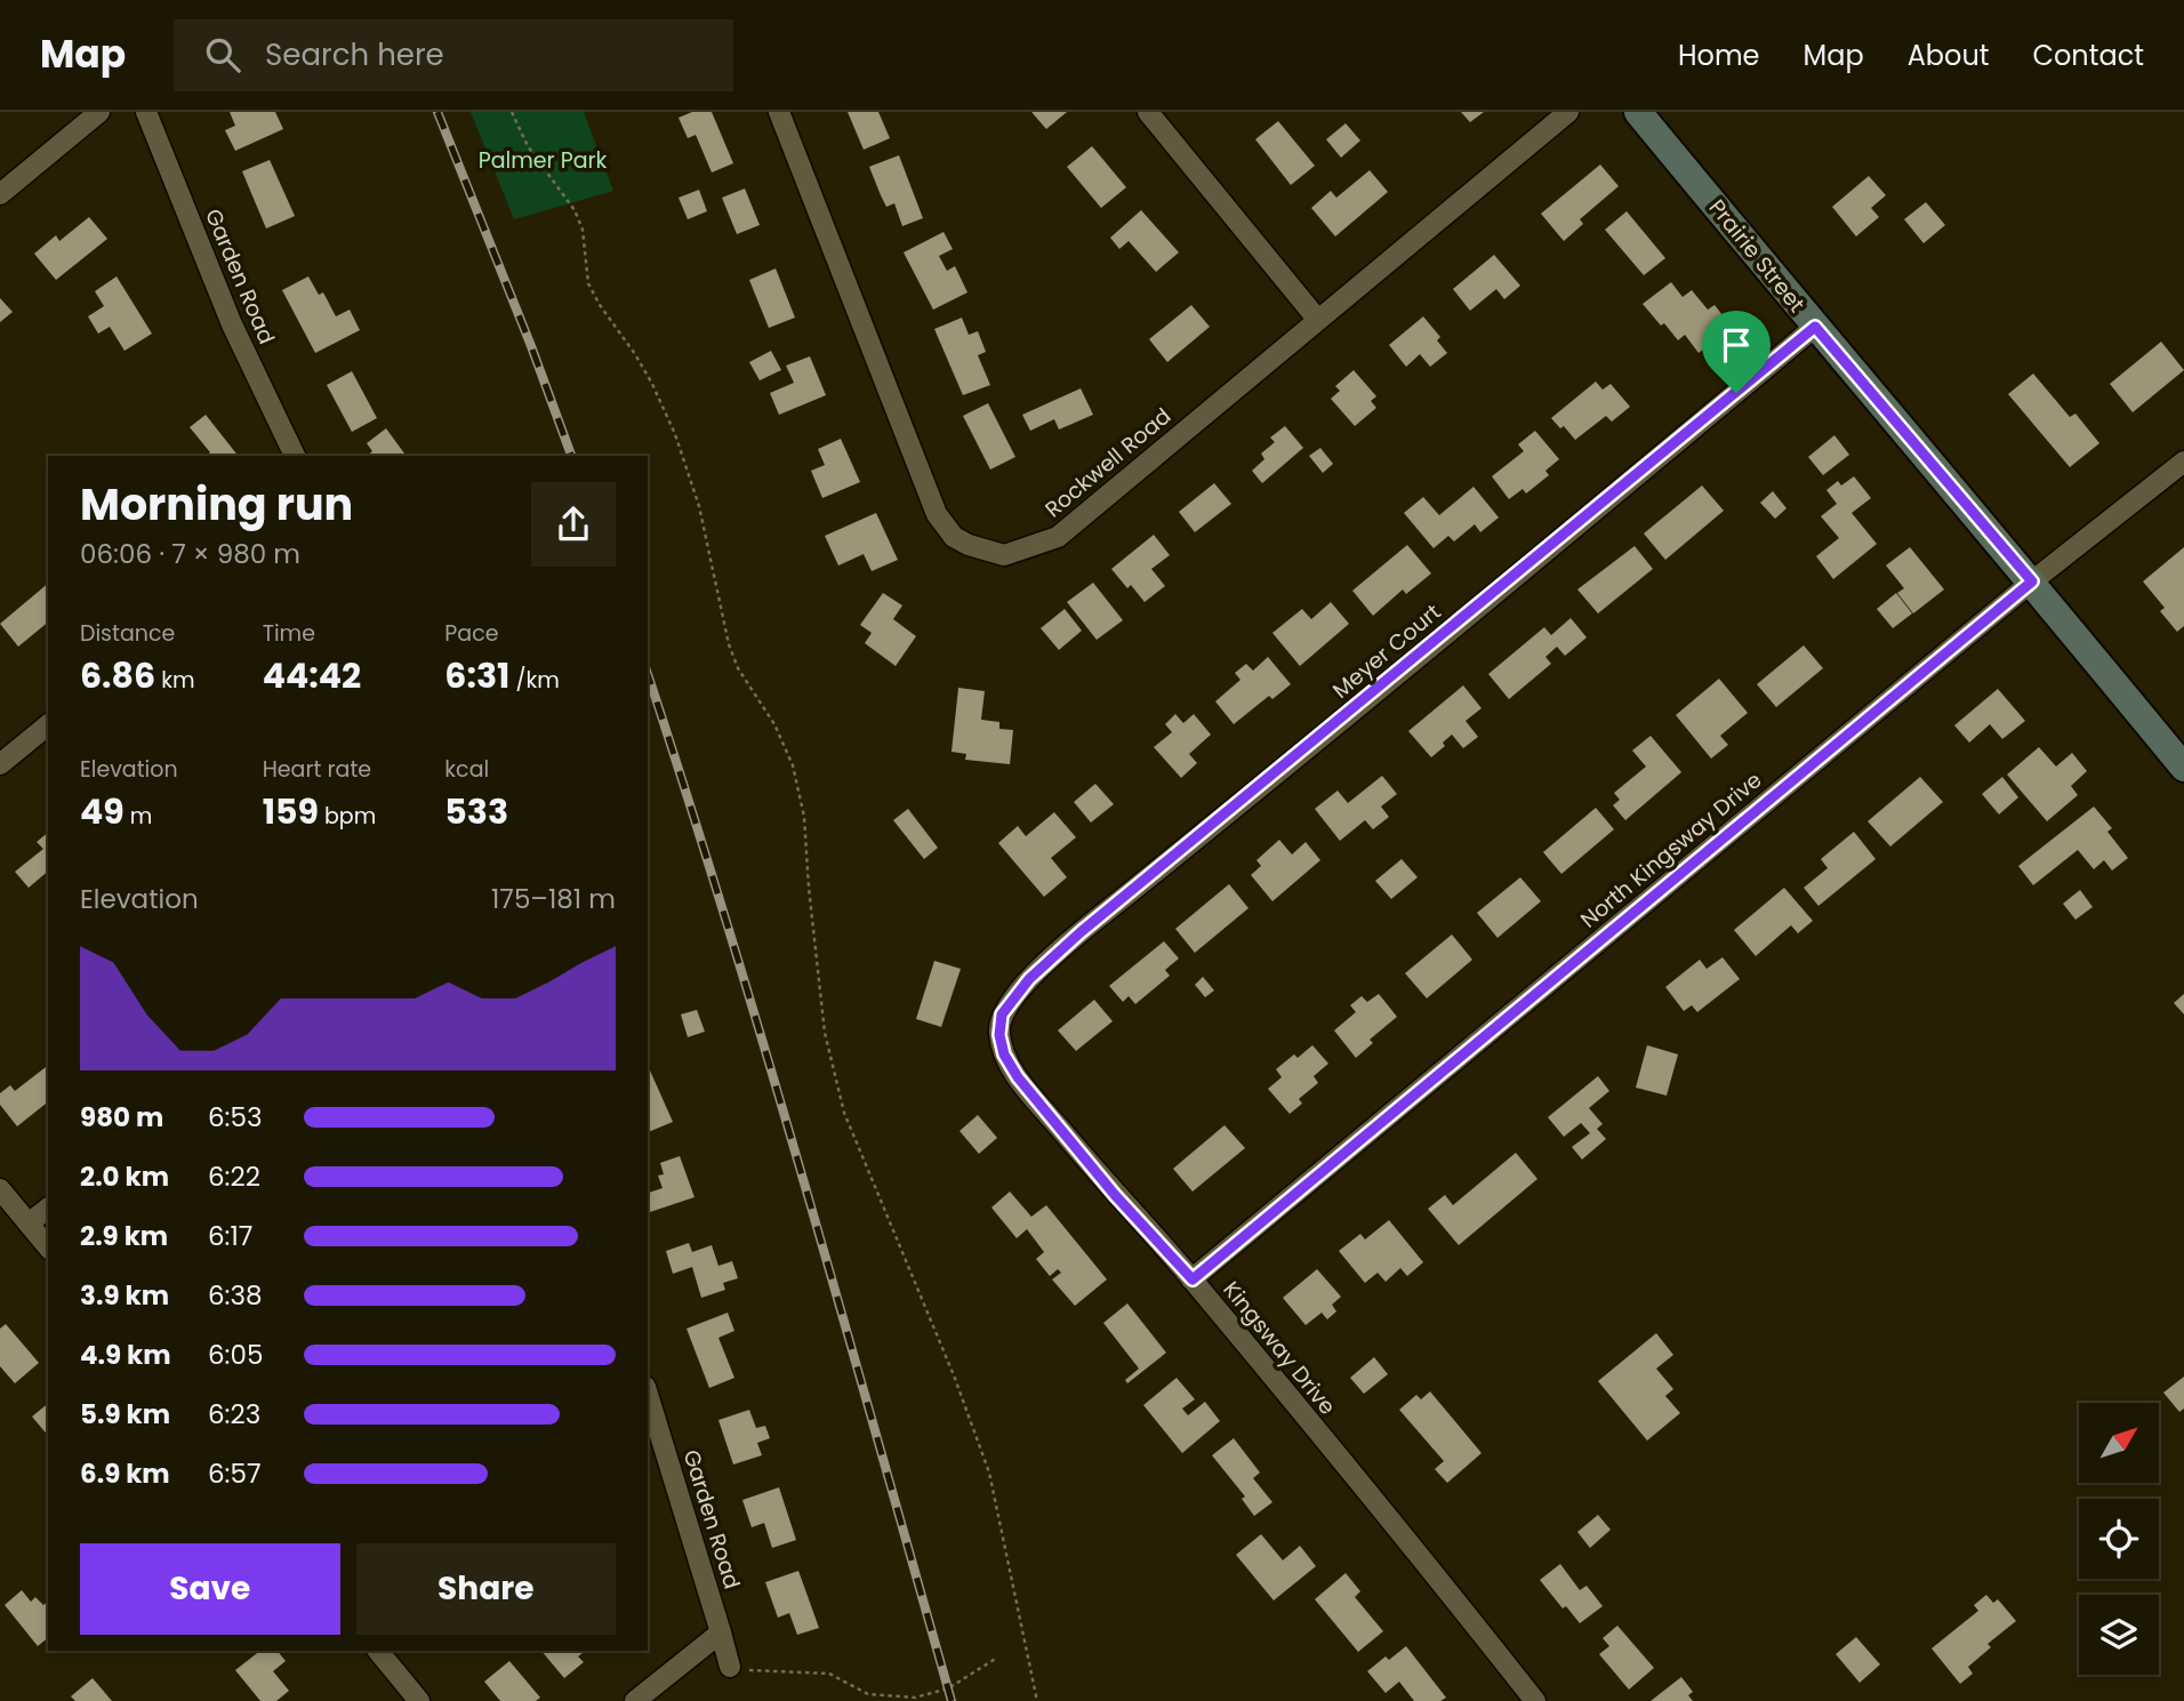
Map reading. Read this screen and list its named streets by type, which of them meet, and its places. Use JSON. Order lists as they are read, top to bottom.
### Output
{
  "streets": {
    "street": [
      "Prairie Street",
      "Garden Road",
      "Rockwell Road",
      "Meyer Court",
      "North Kingsway Drive",
      "Kingsway Drive"
    ]
  },
  "crossings": [
    ["Prairie Street", "Meyer Court"],
    ["Prairie Street", "North Kingsway Drive"],
    ["Meyer Court", "Kingsway Drive"],
    ["North Kingsway Drive", "Kingsway Drive"]
  ],
  "parks": ["Palmer Park"],
  "north": "top right",
  "page": {
    "header": "Map",
    "search": "Search here",
    "nav": [
      "Home",
      "Map",
      "About",
      "Contact"
    ],
    "heading": ["Morning run", "06:06 · 7 × 980 m"],
    "stats": [
      ["Distance", "6.86 km"],
      ["Time", "44:42"],
      ["Pace", "6:31 /km"],
      ["Elevation", "49 m"],
      ["Heart rate", "159 bpm"],
      ["kcal", "533"]
    ],
    "chart": ["Elevation", "175–181 m"],
    "list": [
      {
        "name": "980 m",
        "note": "6:53"
      },
      {
        "name": "2.0 km",
        "note": "6:22"
      },
      {
        "name": "2.9 km",
        "note": "6:17"
      },
      {
        "name": "3.9 km",
        "note": "6:38"
      },
      {
        "name": "4.9 km",
        "note": "6:05"
      },
      {
        "name": "5.9 km",
        "note": "6:23"
      },
      {
        "name": "6.9 km",
        "note": "6:57"
      }
    ],
    "buttons": ["Save", "Share"]
  }
}
